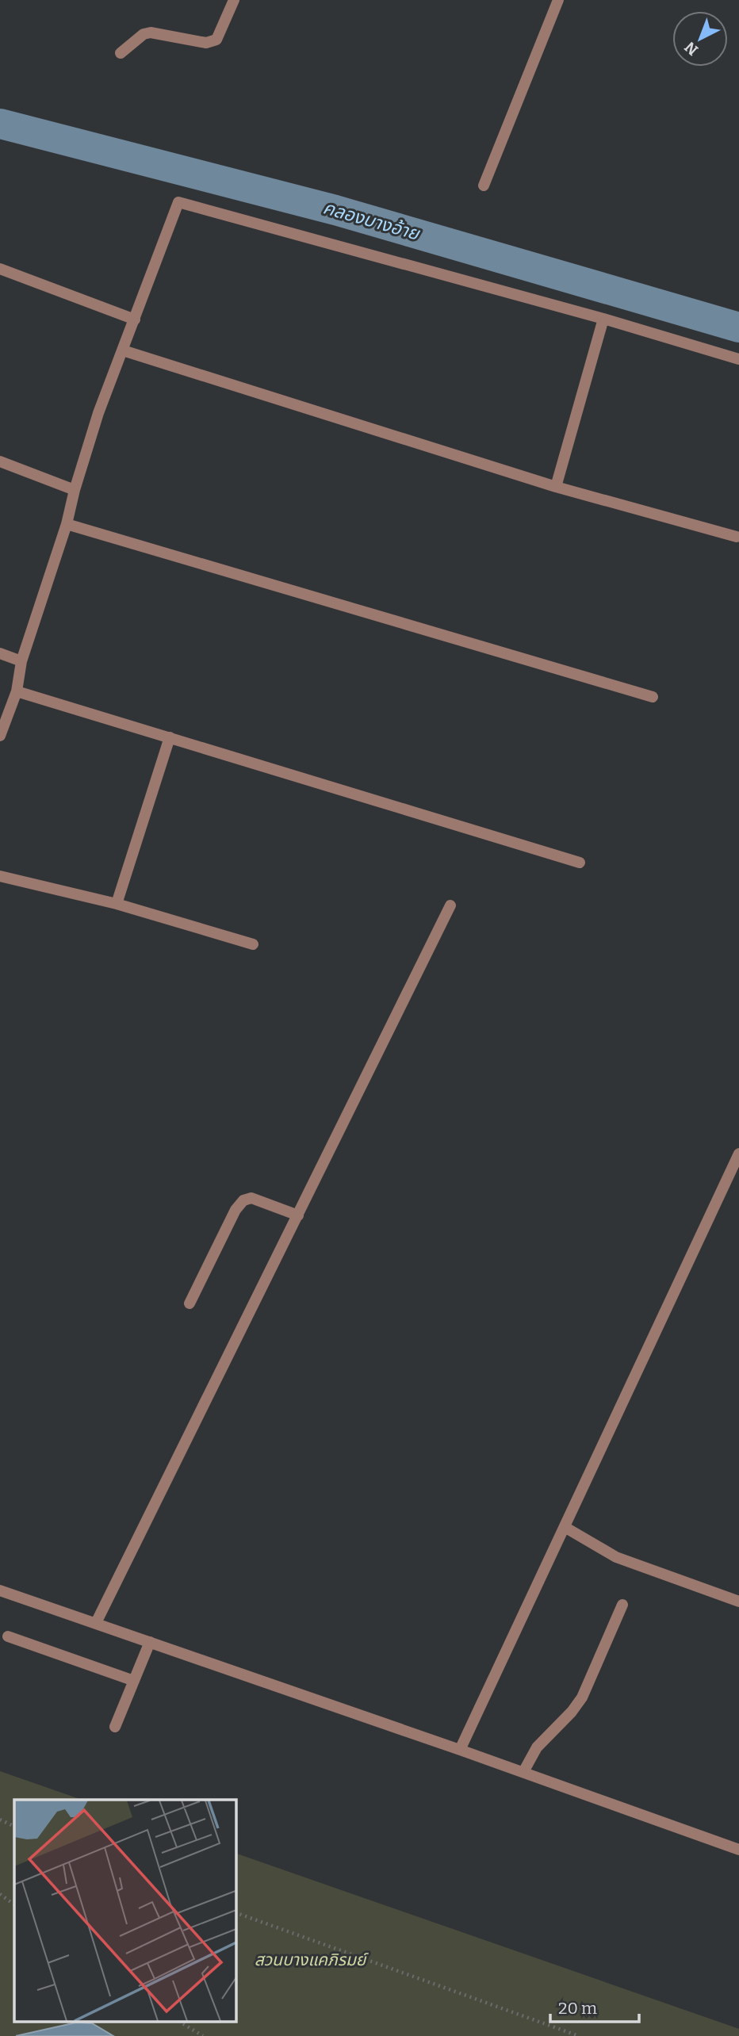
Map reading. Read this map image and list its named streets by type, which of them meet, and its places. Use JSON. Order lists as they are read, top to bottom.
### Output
{
  "water": ["คลองบางอ้าย"],
  "parks": ["สวนบางแคภิรมย์"],
  "scale_bar": "20 m",
  "north": "bottom left"
}
